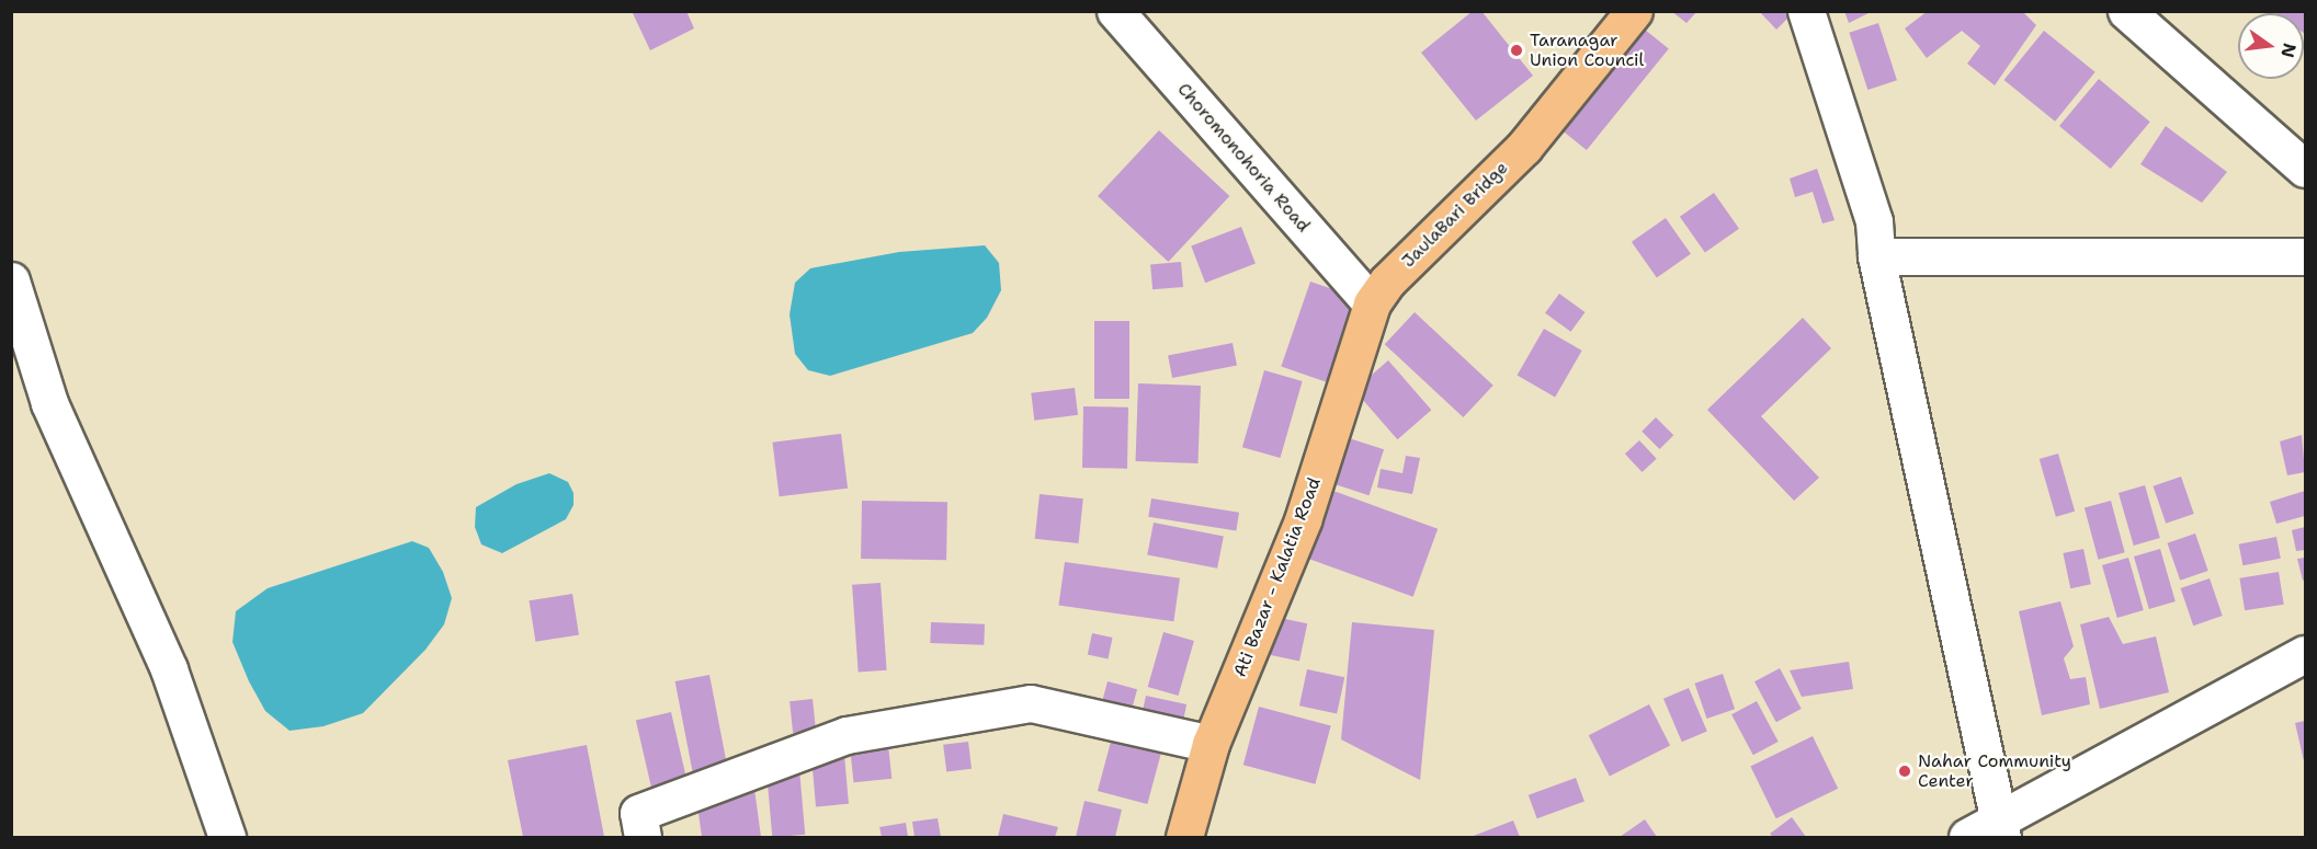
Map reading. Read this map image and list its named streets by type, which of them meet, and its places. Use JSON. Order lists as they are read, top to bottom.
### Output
{
  "streets": {
    "main road": ["JaulaBari Bridge", "Ati Bazar - Kalatia Road"],
    "street": ["Choromonohoria Road"]
  },
  "crossings": [
    ["Choromonohoria Road", "JaulaBari Bridge"],
    ["Choromonohoria Road", "Ati Bazar - Kalatia Road"],
    ["JaulaBari Bridge", "Ati Bazar - Kalatia Road"]
  ],
  "places": ["Taranagar Union Council", "Nahar Community Center"],
  "north": "right"
}
